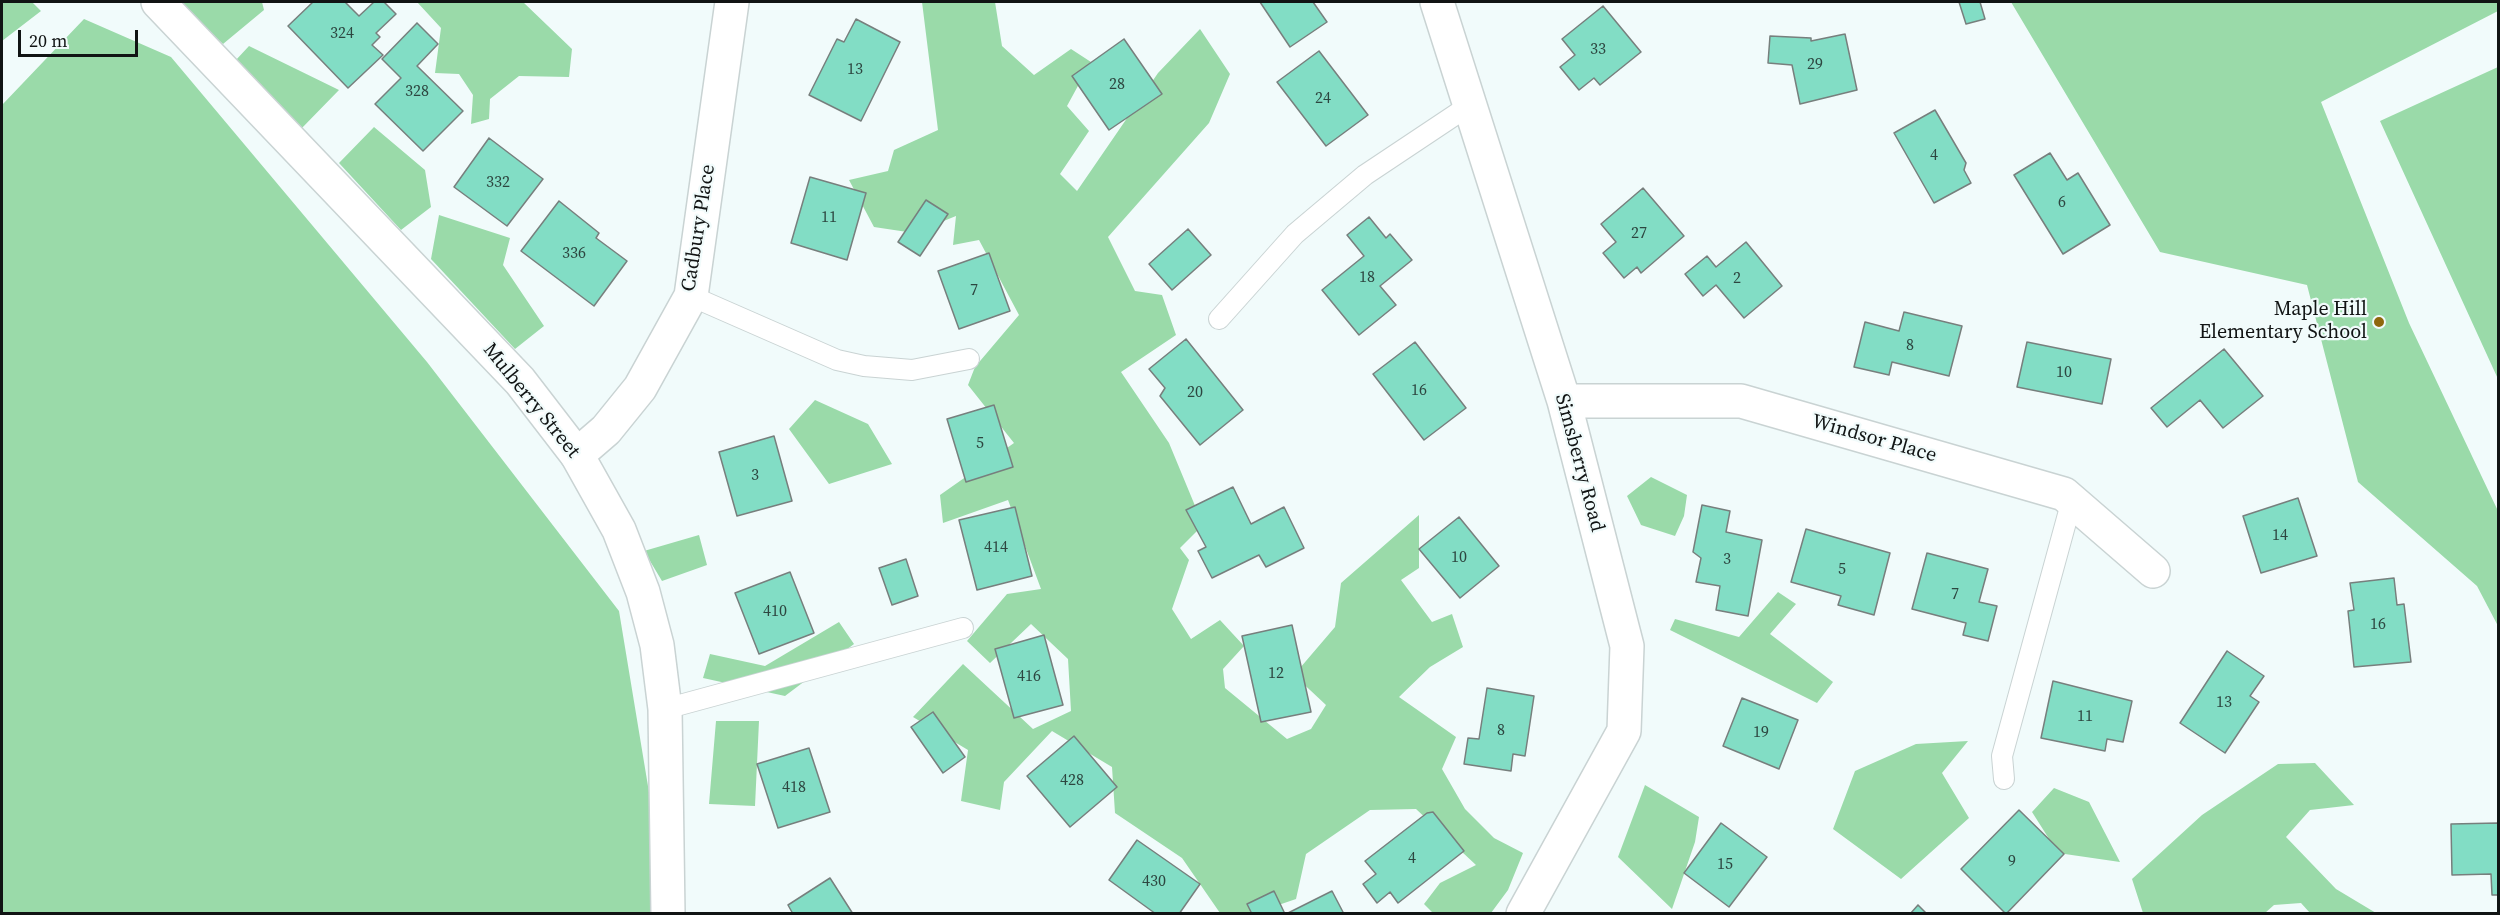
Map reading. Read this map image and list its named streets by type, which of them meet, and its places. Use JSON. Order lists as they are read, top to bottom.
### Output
{
  "streets": {
    "street": [
      "Cadbury Place",
      "Mulberry Street",
      "Windsor Place",
      "Simsberry Road"
    ]
  },
  "crossings": [
    ["Cadbury Place", "Mulberry Street"],
    ["Windsor Place", "Simsberry Road"]
  ],
  "places": ["Maple Hill Elementary School"],
  "house_numbers": [
    "324",
    "33",
    "29",
    "13",
    "28",
    "328",
    "24",
    "4",
    "332",
    "6",
    "11",
    "27",
    "336",
    "18",
    "2",
    "7",
    "8",
    "10",
    "16",
    "20",
    "5",
    "3",
    "14",
    "414",
    "10",
    "3",
    "5",
    "7",
    "410",
    "16",
    "12",
    "416",
    "13",
    "11",
    "8",
    "19",
    "428",
    "418",
    "4",
    "9",
    "15",
    "430"
  ],
  "scale_bar": "20 m"
}
